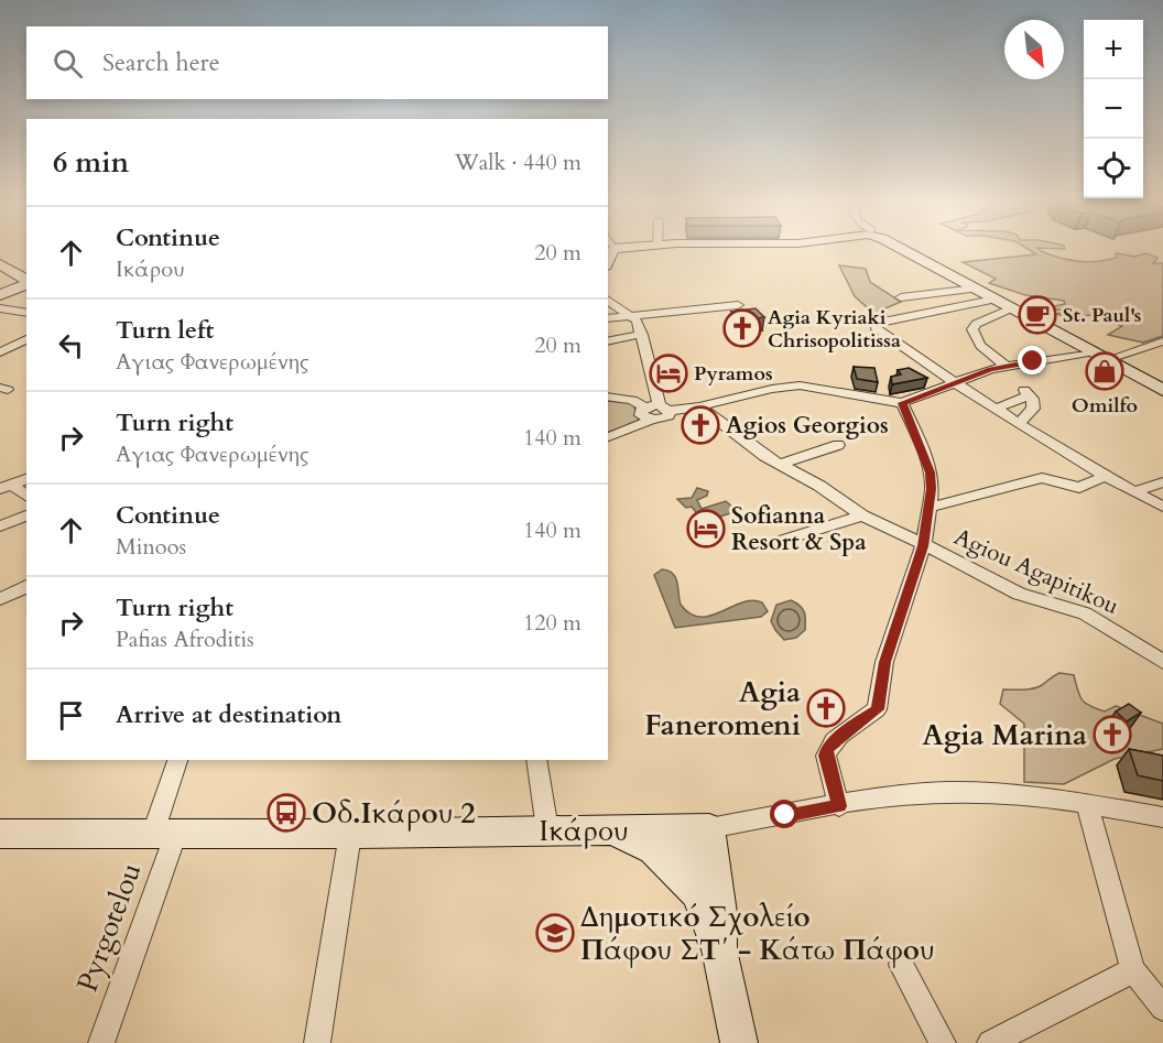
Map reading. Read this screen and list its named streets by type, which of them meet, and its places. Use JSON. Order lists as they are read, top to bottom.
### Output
{
  "streets": {
    "main road": ["Ικάρου"],
    "street": ["Agiou Agapitikou", "Pyrgotelou"]
  },
  "crossings": [
    ["Ικάρου", "Pyrgotelou"]
  ],
  "places": {
    "cafe": ["St. Paul's"],
    "church": [
      "Agia Kyriaki Chrisopolitissa",
      "Agios Georgios",
      "Agia Faneromeni",
      "Agia Marina"
    ],
    "shop": ["Omilfo"],
    "hotel": ["Pyramos", "Sofianna Resort & Spa"],
    "bus stop": ["Οδ.Ικάρου 2"],
    "school or university": ["Δημοτικό Σχολείο Πάφου ΣΤ΄ - Κάτω Πάφου"]
  },
  "north": "bottom right",
  "page": {
    "map_buttons": ["+", "−"],
    "search": "Search here",
    "heading": ["6 min", "Walk · 440 m"],
    "list": [
      ["Continue", "Ικάρου", "20 m"],
      ["Turn left", "Αγιας Φανερωμένης", "20 m"],
      ["Turn right", "Αγιας Φανερωμένης", "140 m"],
      ["Continue", "Minoos", "140 m"],
      ["Turn right", "Pafias Afroditis", "120 m"],
      "Arrive at destination"
    ]
  }
}
